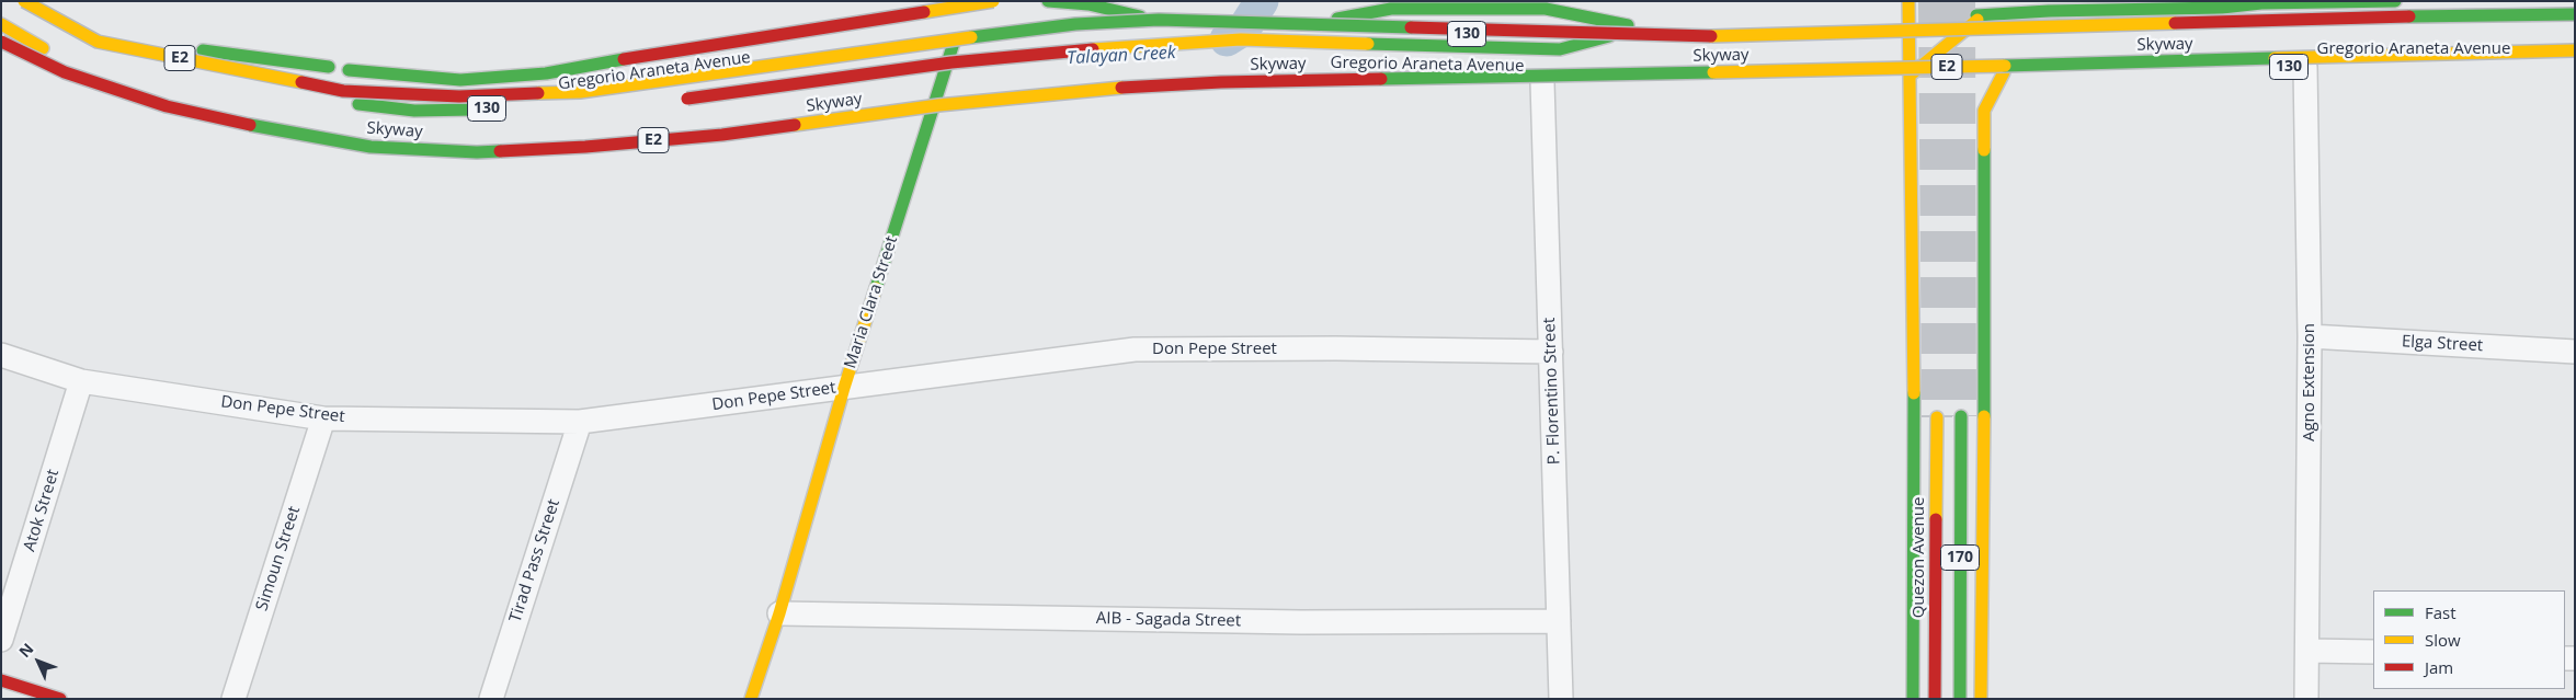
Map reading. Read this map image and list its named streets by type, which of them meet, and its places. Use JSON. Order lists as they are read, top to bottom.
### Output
{
  "streets": {
    "main road": [
      "130",
      "Skyway",
      "Gregorio Araneta Avenue",
      "E2",
      "Maria Clara Street",
      "Quezon Avenue",
      "170"
    ],
    "street": [
      "Elga Street",
      "Don Pepe Street",
      "Agno Extension",
      "P. Florentino Street",
      "Atok Street",
      "Simoun Street",
      "Tirad Pass Street",
      "AIB - Sagada Street"
    ]
  },
  "crossings": [
    ["130", "Skyway"],
    ["Gregorio Araneta Avenue", "Maria Clara Street"],
    ["Gregorio Araneta Avenue", "Agno Extension"],
    ["Gregorio Araneta Avenue", "P. Florentino Street"],
    ["Maria Clara Street", "Don Pepe Street"],
    ["Maria Clara Street", "AIB - Sagada Street"],
    ["Elga Street", "Agno Extension"],
    ["Don Pepe Street", "P. Florentino Street"],
    ["Don Pepe Street", "Atok Street"],
    ["Don Pepe Street", "Simoun Street"],
    ["Don Pepe Street", "Tirad Pass Street"],
    ["P. Florentino Street", "AIB - Sagada Street"]
  ],
  "water": ["Talayan Creek"],
  "legend": ["Fast", "Slow", "Jam"],
  "north": "top left"
}
